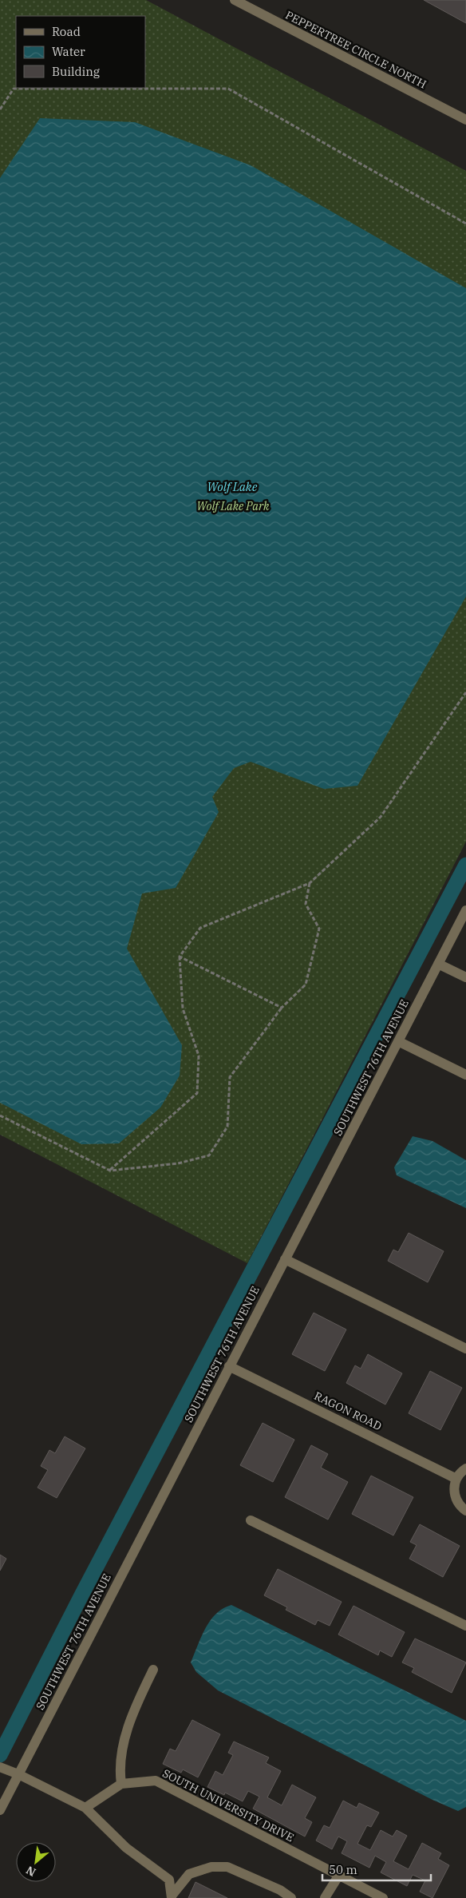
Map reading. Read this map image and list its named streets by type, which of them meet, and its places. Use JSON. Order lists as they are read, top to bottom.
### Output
{
  "streets": {
    "street": [
      "PEPPERTREE CIRCLE NORTH",
      "SOUTHWEST 76TH AVENUE",
      "RAGON ROAD",
      "SOUTH UNIVERSITY DRIVE"
    ]
  },
  "crossings": [
    ["SOUTHWEST 76TH AVENUE", "RAGON ROAD"]
  ],
  "water": ["Wolf Lake"],
  "parks": ["Wolf Lake Park"],
  "legend": ["Road", "Water", "Building"],
  "scale_bar": "50 m",
  "north": "bottom left"
}
